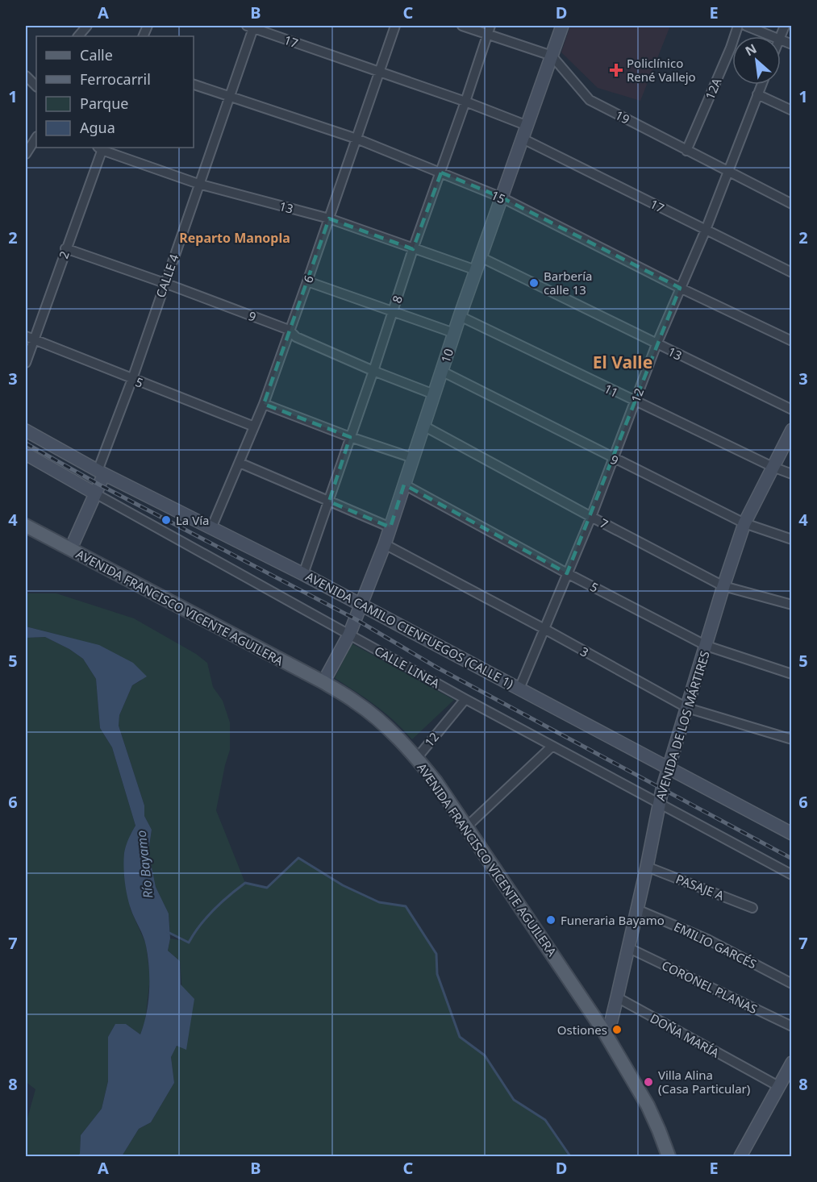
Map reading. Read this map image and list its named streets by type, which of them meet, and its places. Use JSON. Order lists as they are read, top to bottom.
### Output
{
  "streets": {
    "main road": ["AVENIDA FRANCISCO VICENTE AGUILERA"],
    "street": [
      "17",
      "12A",
      "19",
      "15",
      "13",
      "2",
      "CALLE 4",
      "6",
      "8",
      "9",
      "10",
      "5",
      "11",
      "12",
      "7",
      "AVENIDA CAMILO CIENFUEGOS (CALLE 1)",
      "3",
      "CALLE LINEA",
      "AVENIDA DE LOS MÁRTIRES",
      "PASAJE A",
      "EMILIO GARCÉS",
      "CORONEL PLANAS",
      "DOÑA MARÍA"
    ]
  },
  "crossings": [
    ["17", "CALLE 4"],
    ["17", "6"],
    ["17", "8"],
    ["17", "10"],
    ["17", "12"],
    ["12A", "19"],
    ["19", "10"],
    ["19", "12"],
    ["15", "CALLE 4"],
    ["15", "6"],
    ["15", "8"],
    ["15", "10"],
    ["15", "12"],
    ["13", "2"],
    ["13", "CALLE 4"],
    ["13", "6"],
    ["13", "8"],
    ["13", "10"],
    ["13", "12"],
    ["2", "9"],
    ["2", "5"],
    ["CALLE 4", "9"],
    ["CALLE 4", "5"],
    ["CALLE 4", "AVENIDA FRANCISCO VICENTE AGUILERA"],
    ["CALLE 4", "AVENIDA CAMILO CIENFUEGOS (CALLE 1)"],
    ["CALLE 4", "CALLE LINEA"],
    ["6", "9"],
    ["6", "5"],
    ["6", "AVENIDA CAMILO CIENFUEGOS (CALLE 1)"],
    ["8", "9"],
    ["8", "AVENIDA CAMILO CIENFUEGOS (CALLE 1)"],
    ["9", "10"],
    ["9", "12"],
    ["9", "AVENIDA DE LOS MÁRTIRES"],
    ["10", "5"],
    ["10", "11"],
    ["10", "7"],
    ["10", "AVENIDA FRANCISCO VICENTE AGUILERA"],
    ["10", "AVENIDA CAMILO CIENFUEGOS (CALLE 1)"],
    ["10", "3"],
    ["10", "CALLE LINEA"],
    ["5", "12"],
    ["5", "AVENIDA DE LOS MÁRTIRES"],
    ["11", "12"],
    ["11", "AVENIDA DE LOS MÁRTIRES"],
    ["12", "7"],
    ["12", "AVENIDA FRANCISCO VICENTE AGUILERA"],
    ["12", "AVENIDA CAMILO CIENFUEGOS (CALLE 1)"],
    ["12", "3"],
    ["12", "CALLE LINEA"],
    ["7", "AVENIDA DE LOS MÁRTIRES"],
    ["AVENIDA FRANCISCO VICENTE AGUILERA", "AVENIDA DE LOS MÁRTIRES"],
    ["AVENIDA CAMILO CIENFUEGOS (CALLE 1)", "AVENIDA DE LOS MÁRTIRES"],
    ["3", "AVENIDA DE LOS MÁRTIRES"],
    ["CALLE LINEA", "AVENIDA DE LOS MÁRTIRES"],
    ["AVENIDA DE LOS MÁRTIRES", "PASAJE A"],
    ["AVENIDA DE LOS MÁRTIRES", "EMILIO GARCÉS"],
    ["AVENIDA DE LOS MÁRTIRES", "CORONEL PLANAS"],
    ["AVENIDA DE LOS MÁRTIRES", "DOÑA MARÍA"]
  ],
  "districts": ["Reparto Manopla", "El Valle"],
  "water": ["Río Bayamo"],
  "places": {
    "health": ["Policlínico René Vallejo"],
    "other": [
      "Barbería calle 13",
      "La Vía",
      "Funeraria Bayamo",
      "Ostiones",
      "Villa Alina (Casa Particular)"
    ]
  },
  "legend": [
    "Calle",
    "Ferrocarril",
    "Parque",
    "Agua"
  ],
  "north": "top left",
  "grid": {
    "columns": [
      "A",
      "B",
      "C",
      "D",
      "E"
    ],
    "rows": [
      "1",
      "2",
      "3",
      "4",
      "5",
      "6",
      "7",
      "8"
    ]
  }
}
